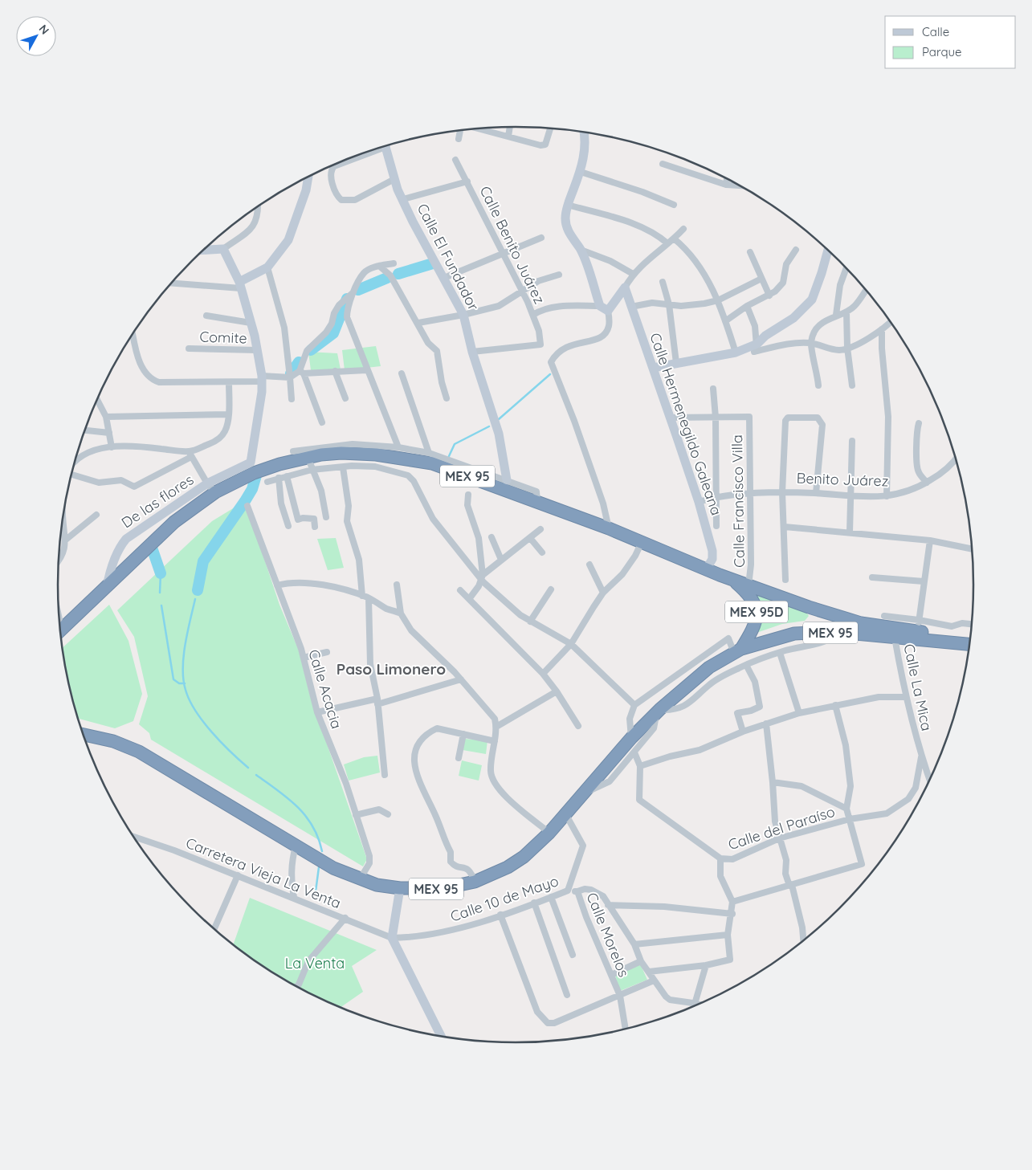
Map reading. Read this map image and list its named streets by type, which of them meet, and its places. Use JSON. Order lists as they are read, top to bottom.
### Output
{
  "streets": {
    "highway": ["MEX 95", "MEX 95D"],
    "street": [
      "Calle Benito Juárez",
      "Calle El Fundador",
      "Comite",
      "Calle Hermenegildo Galeana",
      "Benito Juárez",
      "De las flores",
      "Calle Francisco Villa",
      "Calle La Mica",
      "Calle Acacia",
      "Calle del Paraíso",
      "Carretera Vieja La Venta",
      "Calle 10 de Mayo",
      "Calle Morelos"
    ]
  },
  "crossings": [
    ["Calle Benito Juárez", "Calle El Fundador"],
    ["Calle Hermenegildo Galeana", "MEX 95"],
    ["Calle Hermenegildo Galeana", "Benito Juárez"],
    ["MEX 95", "De las flores"],
    ["MEX 95", "Calle Francisco Villa"],
    ["MEX 95", "MEX 95D"],
    ["MEX 95", "Calle La Mica"],
    ["MEX 95", "Calle Acacia"],
    ["MEX 95", "Calle 10 de Mayo"],
    ["Benito Juárez", "Calle Francisco Villa"],
    ["Calle La Mica", "Calle del Paraíso"],
    ["Carretera Vieja La Venta", "Calle 10 de Mayo"],
    ["Calle 10 de Mayo", "Calle Morelos"]
  ],
  "districts": ["Paso Limonero"],
  "parks": ["La Venta"],
  "legend": ["Calle", "Parque"],
  "north": "top right"
}
